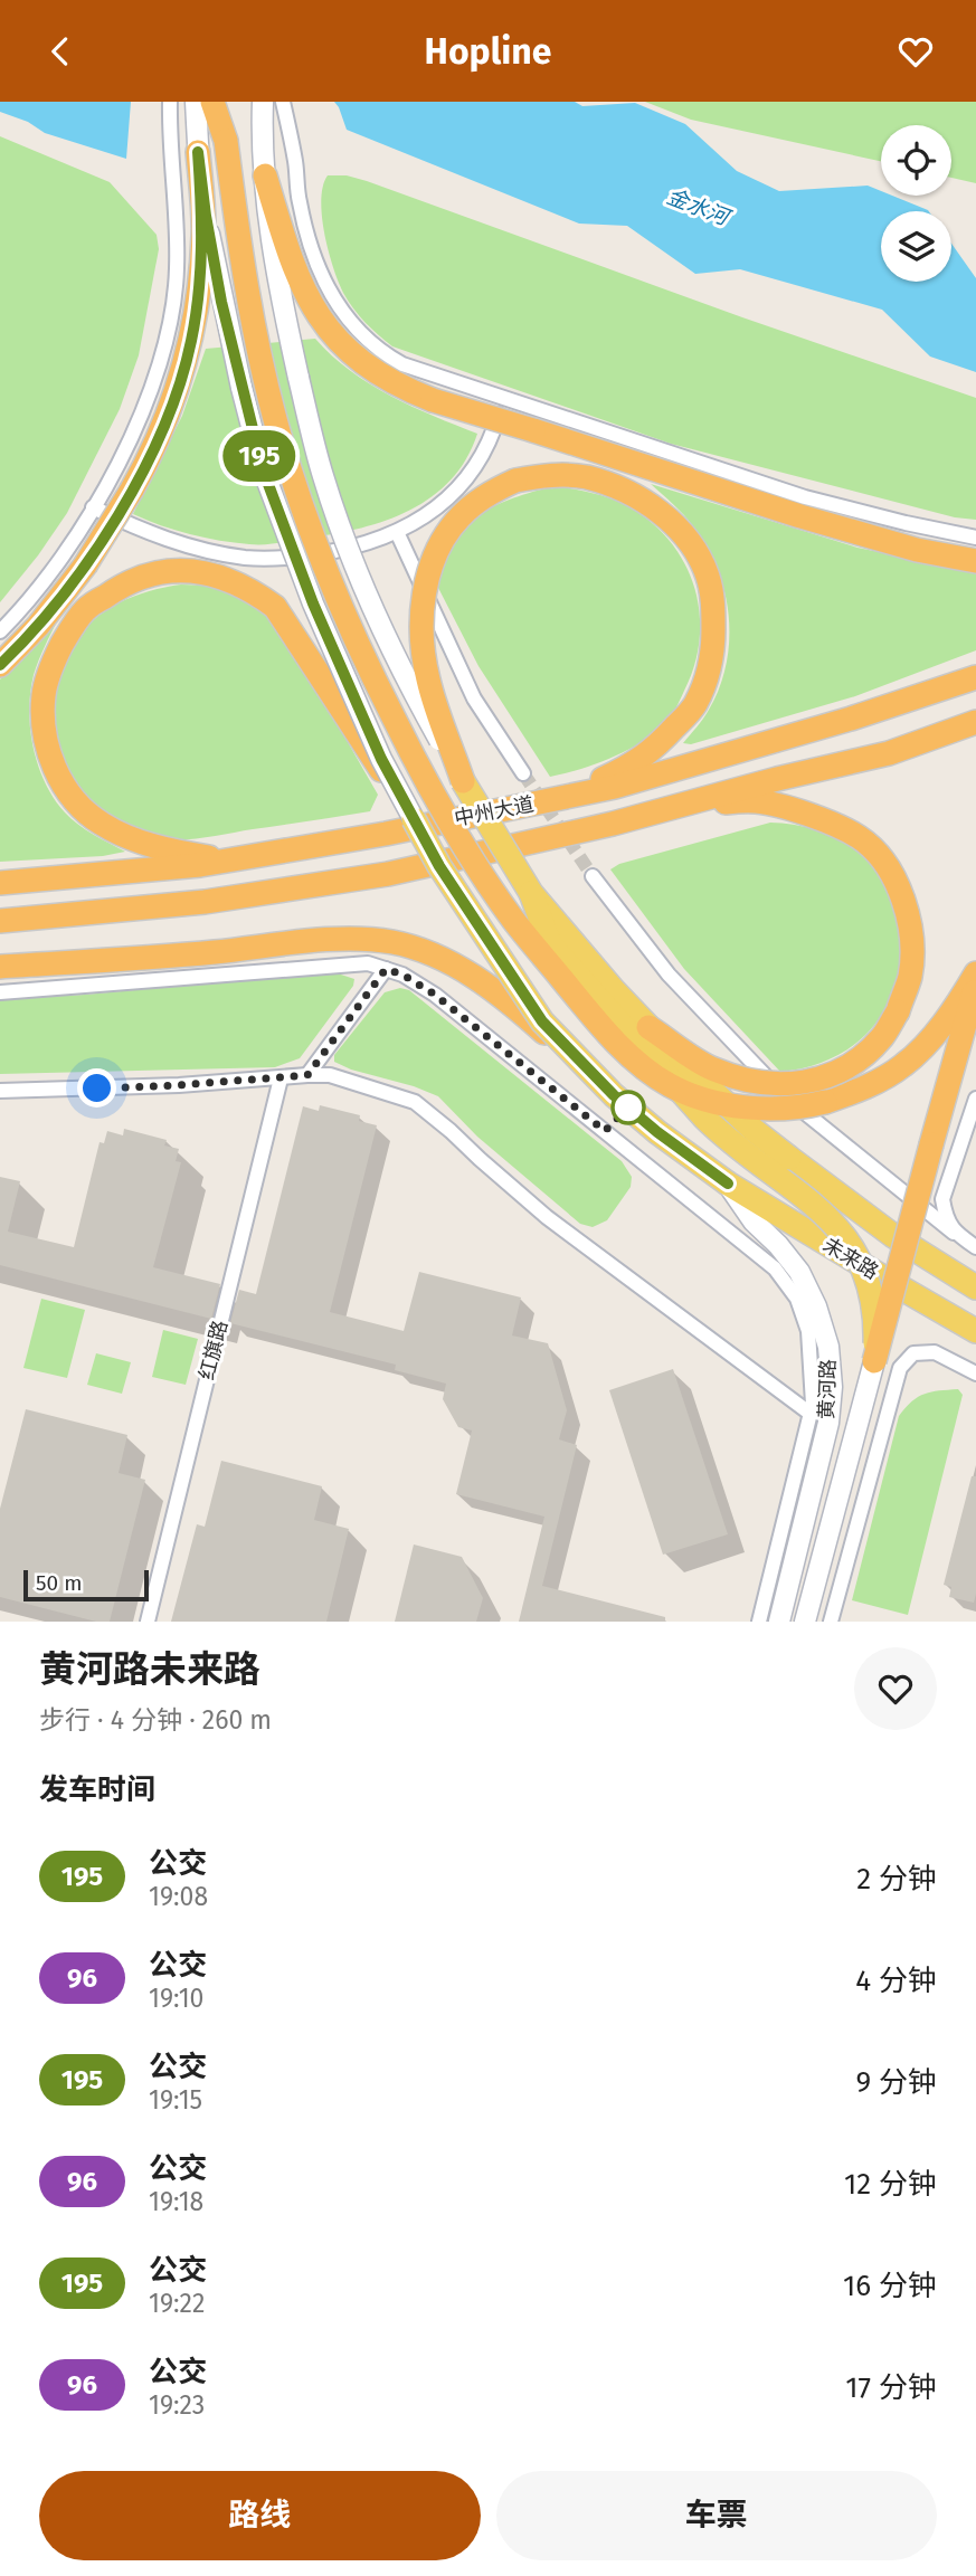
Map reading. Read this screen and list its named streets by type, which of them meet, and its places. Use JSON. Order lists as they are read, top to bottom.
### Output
{
  "streets": {
    "highway": ["中州大道"],
    "main road": ["未来路", "黄河路"],
    "street": ["红旗路"]
  },
  "crossings": [
    ["未来路", "黄河路"]
  ],
  "water": ["金水河"],
  "lines": ["bus line 195"],
  "scale_bar": "50 m",
  "page": {
    "header": "Hopline",
    "on_map": "195",
    "scale": "50 m",
    "heading": [
      ["黄河路未来路", "步行 · 4 分钟 · 260 m"],
      "发车时间"
    ],
    "list": [
      {
        "mark": "195",
        "name": "公交",
        "note": "19:08",
        "value": "2 分钟"
      },
      {
        "mark": "96",
        "name": "公交",
        "note": "19:10",
        "value": "4 分钟"
      },
      {
        "mark": "195",
        "name": "公交",
        "note": "19:15",
        "value": "9 分钟"
      },
      {
        "mark": "96",
        "name": "公交",
        "note": "19:18",
        "value": "12 分钟"
      },
      {
        "mark": "195",
        "name": "公交",
        "note": "19:22",
        "value": "16 分钟"
      },
      {
        "mark": "96",
        "name": "公交",
        "note": "19:23",
        "value": "17 分钟"
      }
    ],
    "buttons": ["路线", "车票"]
  }
}
